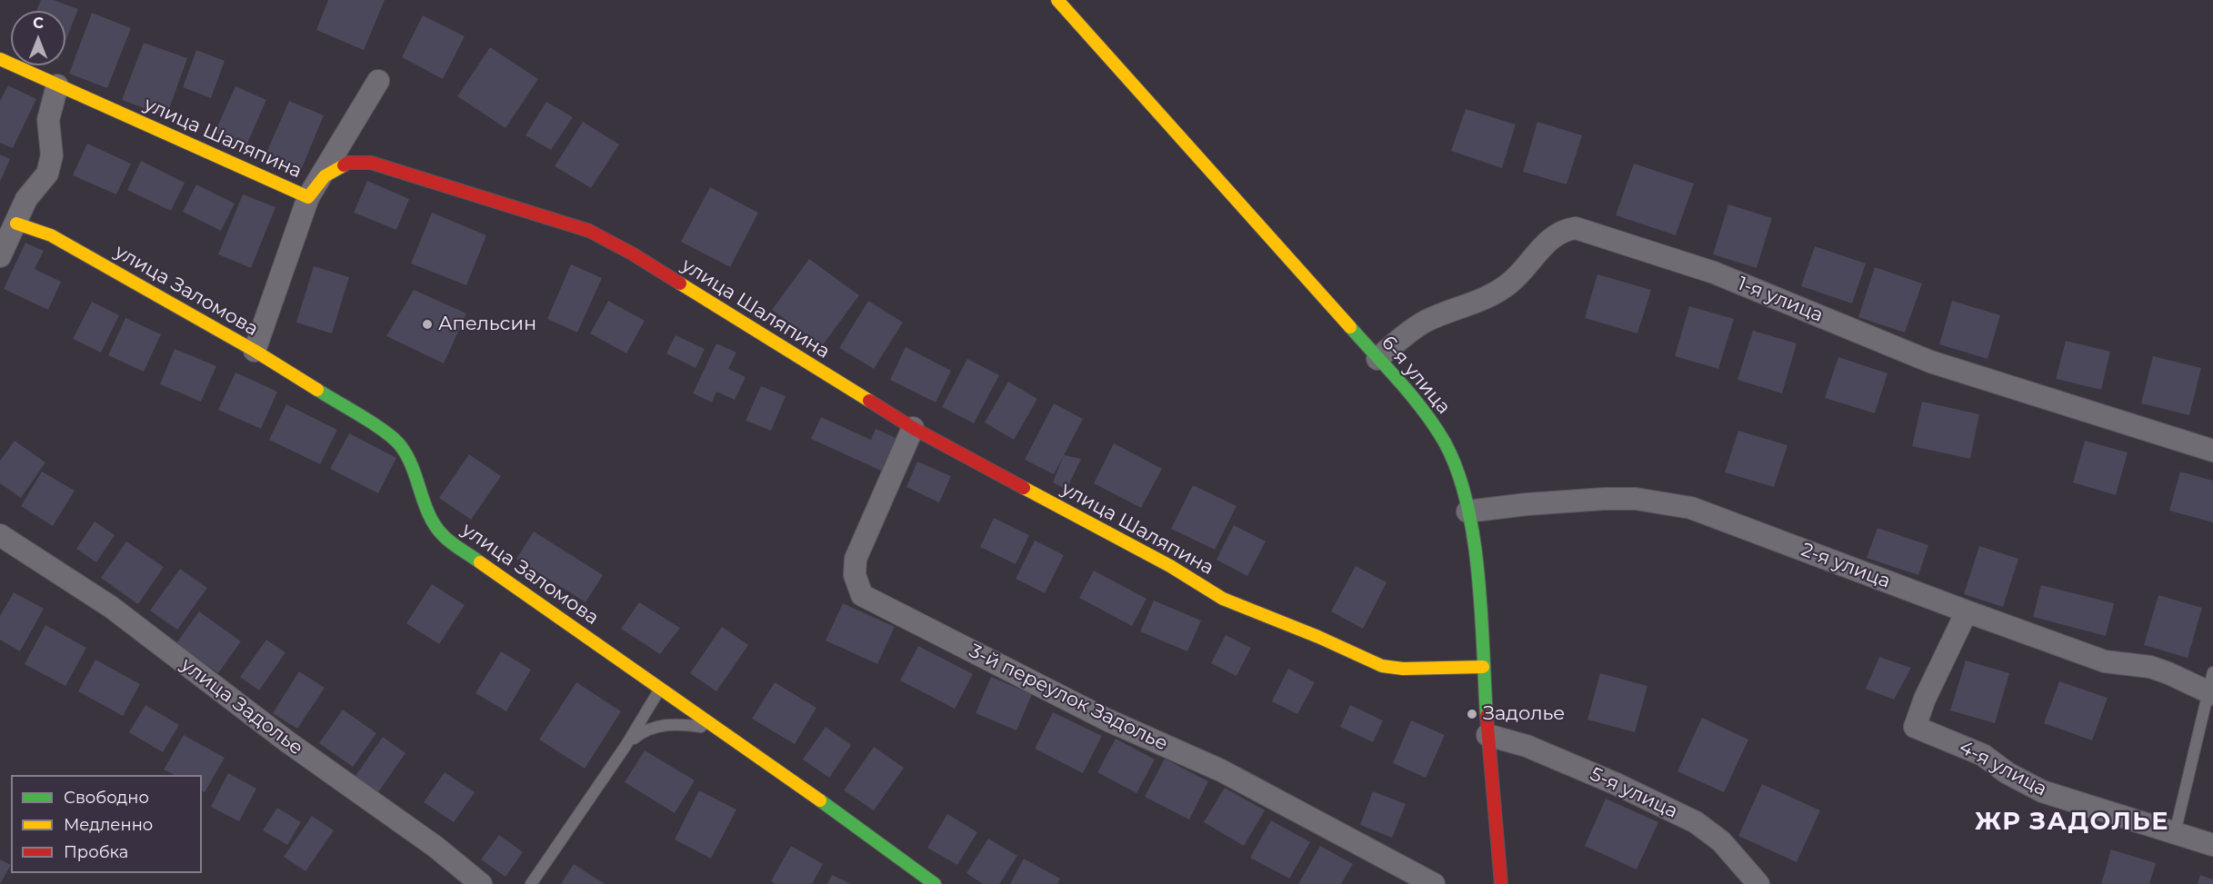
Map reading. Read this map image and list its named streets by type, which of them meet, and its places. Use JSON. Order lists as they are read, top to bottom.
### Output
{
  "streets": {
    "street": [
      "улица Шаляпина",
      "улица Заломова",
      "1-я улица",
      "6-я улица",
      "2-я улица",
      "3-й переулок Задолье",
      "улица Задолье",
      "4-я улица",
      "5-я улица"
    ]
  },
  "crossings": [
    ["улица Шаляпина", "6-я улица"],
    ["улица Шаляпина", "3-й переулок Задолье"],
    ["1-я улица", "6-я улица"],
    ["6-я улица", "2-я улица"],
    ["6-я улица", "5-я улица"],
    ["2-я улица", "4-я улица"]
  ],
  "districts": ["ЖР ЗАДОЛЬЕ"],
  "places": ["Апельсин", "Задолье"],
  "legend": ["Свободно", "Медленно", "Пробка"],
  "north": "top"
}
